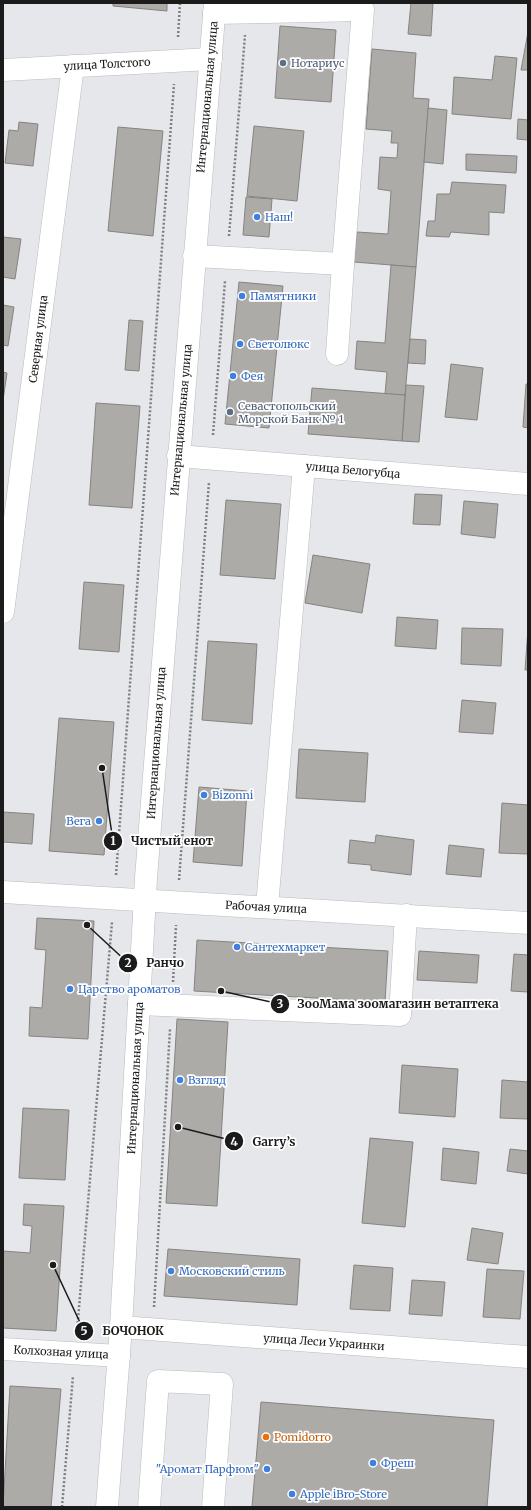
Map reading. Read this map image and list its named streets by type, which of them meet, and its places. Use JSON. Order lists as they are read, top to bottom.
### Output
{
  "streets": {
    "street": [
      "улица Толстого",
      "Интернациональная улица",
      "Северная улица",
      "улица Белогубца",
      "Рабочая улица",
      "улица Леси Украинки",
      "Колхозная улица"
    ]
  },
  "crossings": [
    ["улица Толстого", "Интернациональная улица"],
    ["улица Толстого", "Северная улица"],
    ["Интернациональная улица", "улица Белогубца"],
    ["Интернациональная улица", "Рабочая улица"],
    ["Интернациональная улица", "улица Леси Украинки"],
    ["Интернациональная улица", "Колхозная улица"]
  ],
  "places": [
    "Нотариус",
    "Наш!",
    "Памятники",
    "Светолюкс",
    "Фея",
    "Севастопольский Морской Банк № 1",
    "Чистый енот",
    "Bizonni",
    "Вега",
    "Ранчо",
    "Сантехмаркет",
    "Царство ароматов",
    "ЗооМама зоомагазин ветаптека",
    "Взгляд",
    "Garry’s",
    "БОЧОНОК",
    "Московский стиль",
    "Pomidorro",
    "Фреш",
    "\"Аромат Парфюм\"",
    "Apple iBro-Store"
  ]
}
